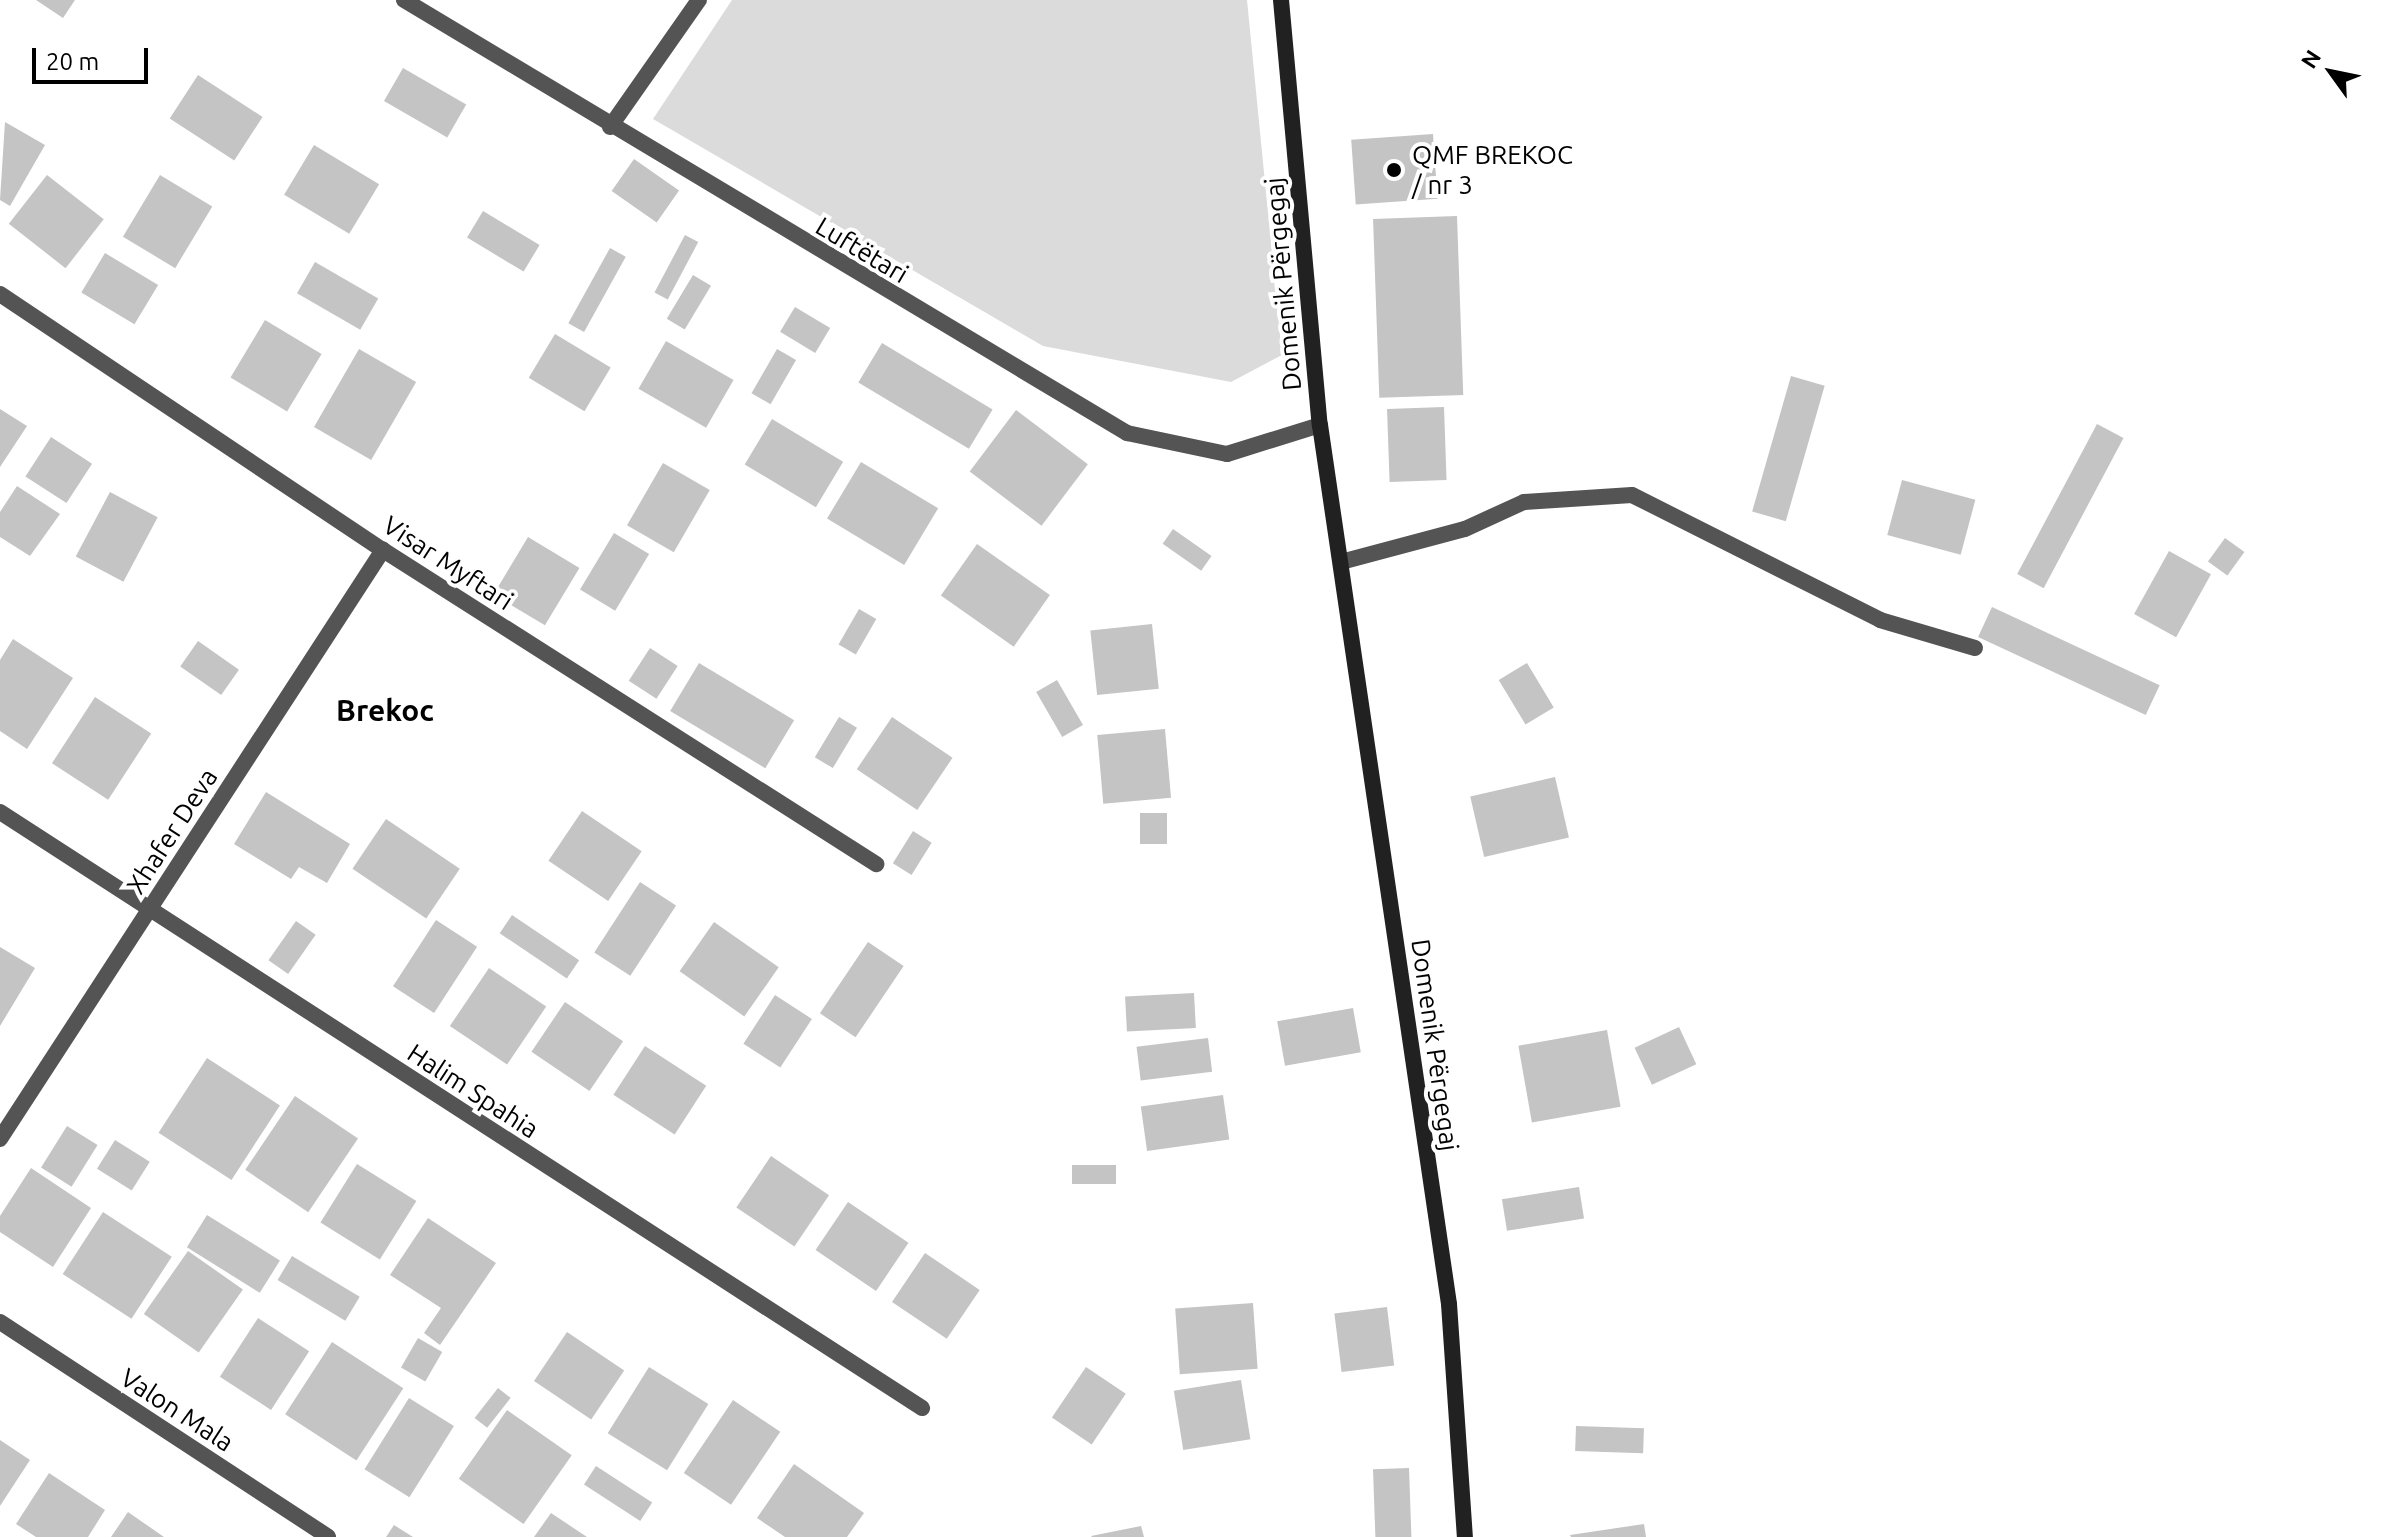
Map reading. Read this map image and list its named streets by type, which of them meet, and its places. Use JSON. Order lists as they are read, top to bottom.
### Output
{
  "streets": {
    "main road": ["Domenik Përgegaj"],
    "street": [
      "Luftëtari",
      "Visar Myftari",
      "Xhafer Deva",
      "Halim Spahia",
      "Valon Mala"
    ]
  },
  "crossings": [
    ["Luftëtari", "Domenik Përgegaj"],
    ["Visar Myftari", "Xhafer Deva"],
    ["Xhafer Deva", "Halim Spahia"]
  ],
  "districts": ["Brekoc"],
  "places": ["QMF BREKOC / nr 3"],
  "scale_bar": "20 m",
  "north": "top left"
}
